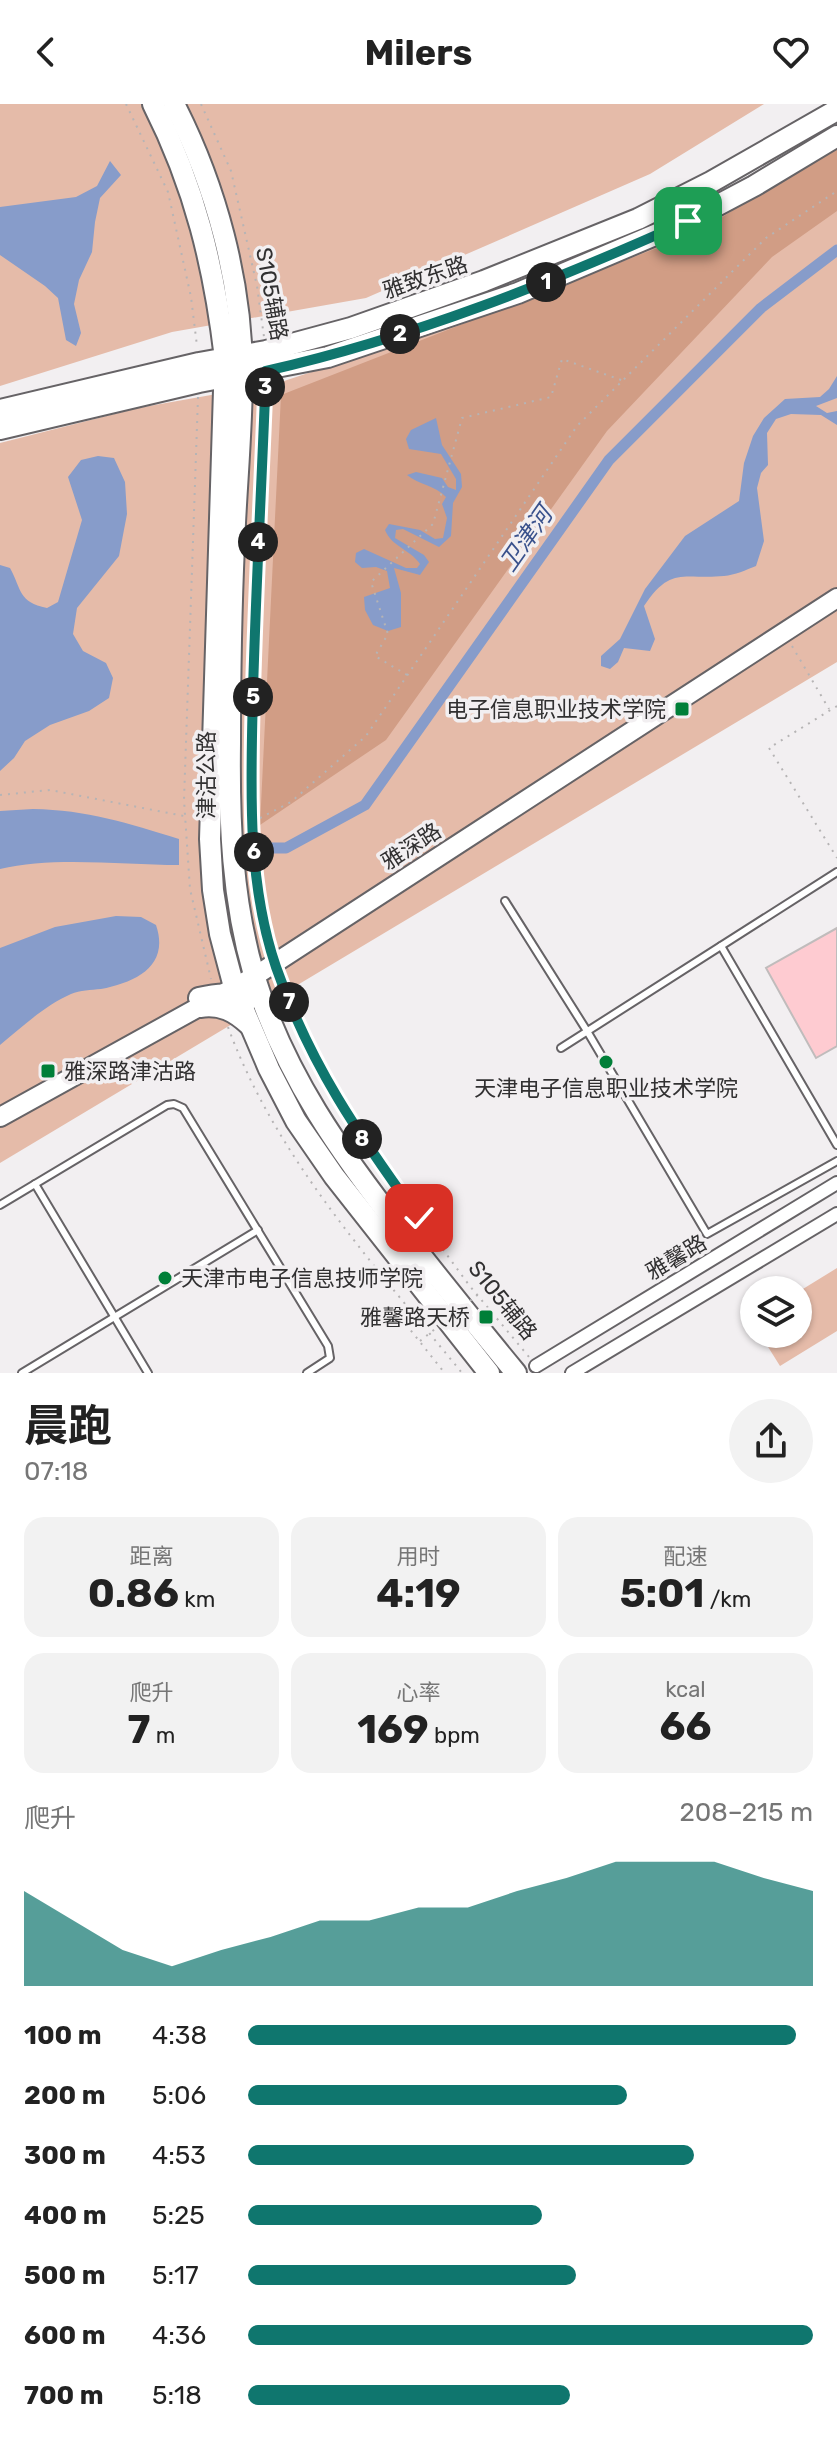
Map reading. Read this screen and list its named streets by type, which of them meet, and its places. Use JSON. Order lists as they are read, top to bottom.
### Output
{
  "streets": {
    "main road": ["雅致东路", "津沽公路"],
    "street": ["雅深路", "雅馨路"],
    "path": ["S105辅路"]
  },
  "crossings": [
    ["雅致东路", "S105辅路"],
    ["雅致东路", "津沽公路"],
    ["S105辅路", "雅深路"],
    ["S105辅路", "雅馨路"],
    ["津沽公路", "雅深路"]
  ],
  "water": ["卫津河"],
  "places": {
    "transit": ["电子信息职业技术学院", "雅深路津沽路", "雅馨路天桥"],
    "other": ["天津电子信息职业技术学院", "天津市电子信息技师学院"]
  },
  "page": {
    "header": "Milers",
    "pins": [
      "1",
      "2",
      "3",
      "4",
      "5",
      "6",
      "7",
      "8"
    ],
    "heading": ["晨跑", "07:18"],
    "stats": [
      ["距离", "0.86 km"],
      ["用时", "4:19"],
      ["配速", "5:01 /km"],
      ["爬升", "7 m"],
      ["心率", "169 bpm"],
      ["kcal", "66"]
    ],
    "chart": ["爬升", "208–215 m"],
    "list": [
      {
        "name": "100 m",
        "note": "4:38"
      },
      {
        "name": "200 m",
        "note": "5:06"
      },
      {
        "name": "300 m",
        "note": "4:53"
      },
      {
        "name": "400 m",
        "note": "5:25"
      },
      {
        "name": "500 m",
        "note": "5:17"
      },
      {
        "name": "600 m",
        "note": "4:36"
      },
      {
        "name": "700 m",
        "note": "5:18"
      }
    ]
  }
}
